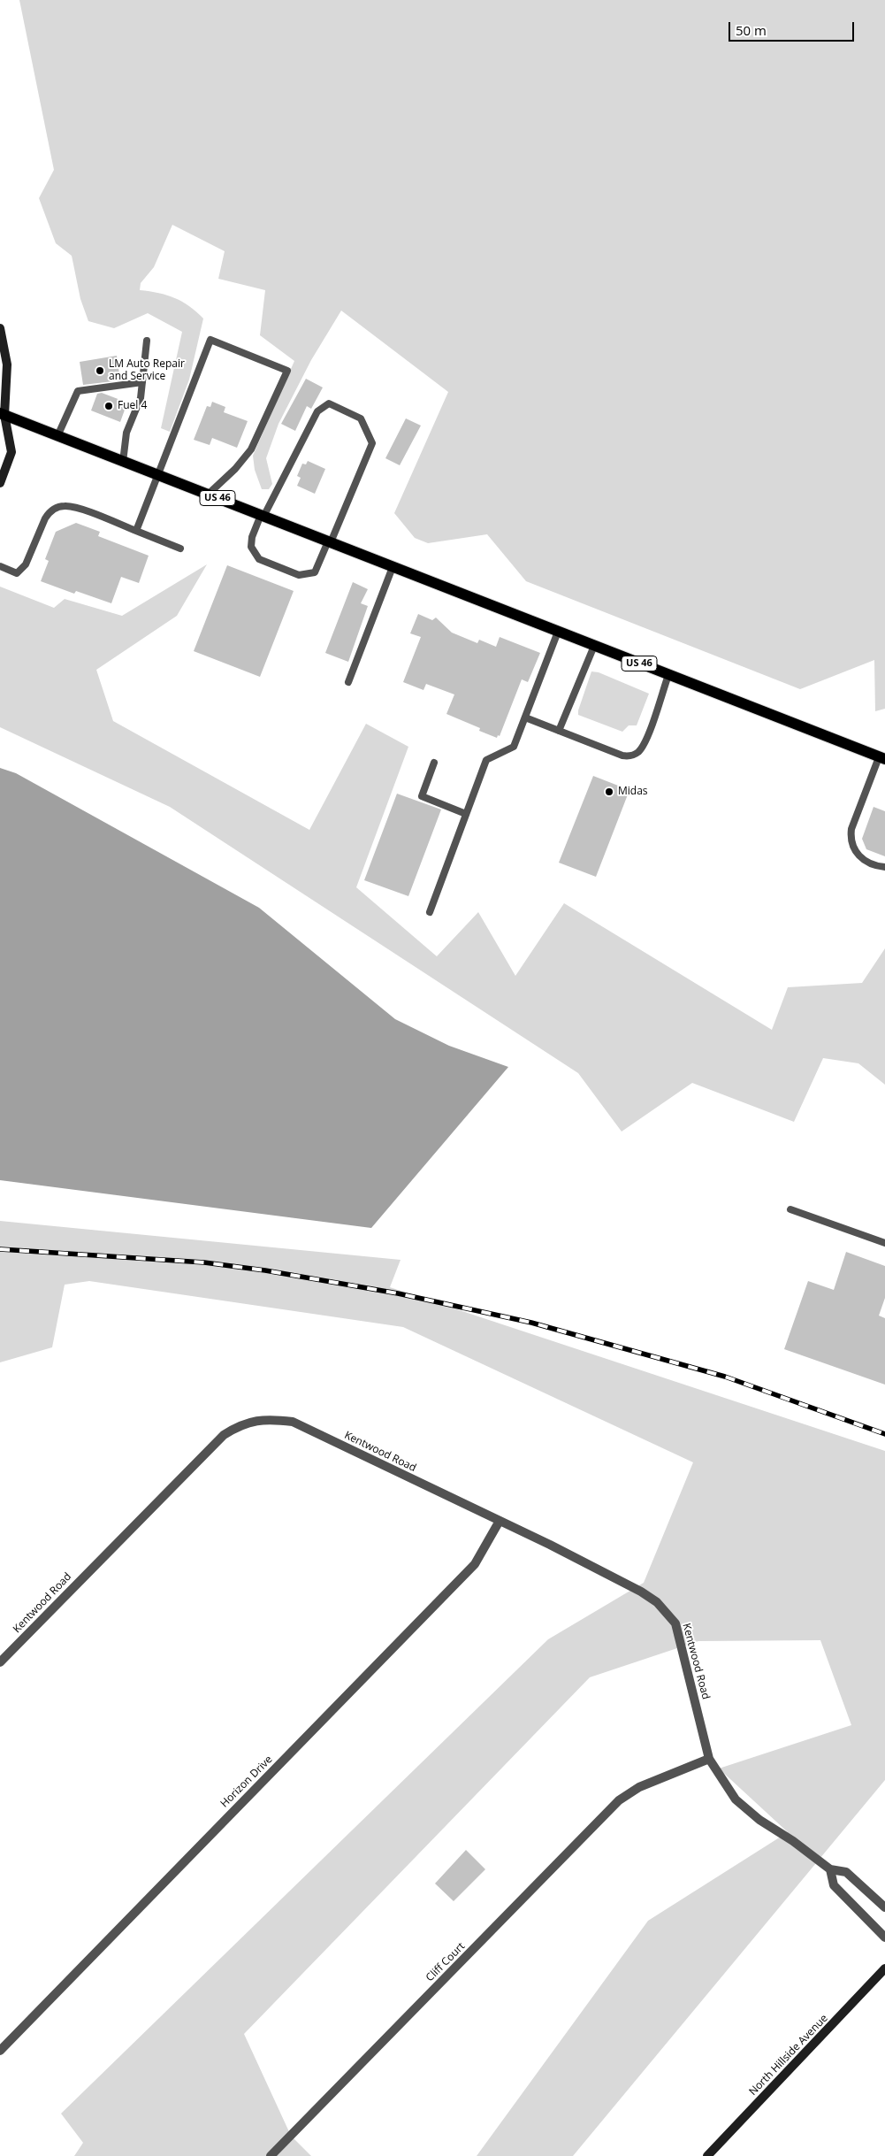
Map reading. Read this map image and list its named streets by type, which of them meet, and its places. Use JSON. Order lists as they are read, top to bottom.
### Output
{
  "streets": {
    "main road": ["US 46", "North Hillside Avenue"],
    "street": ["Kentwood Road", "Horizon Drive", "Cliff Court"]
  },
  "crossings": [
    ["Kentwood Road", "Horizon Drive"],
    ["Kentwood Road", "Cliff Court"]
  ],
  "places": ["LM Auto Repair and Service", "Fuel 4", "Midas"],
  "scale_bar": "50 m"
}
